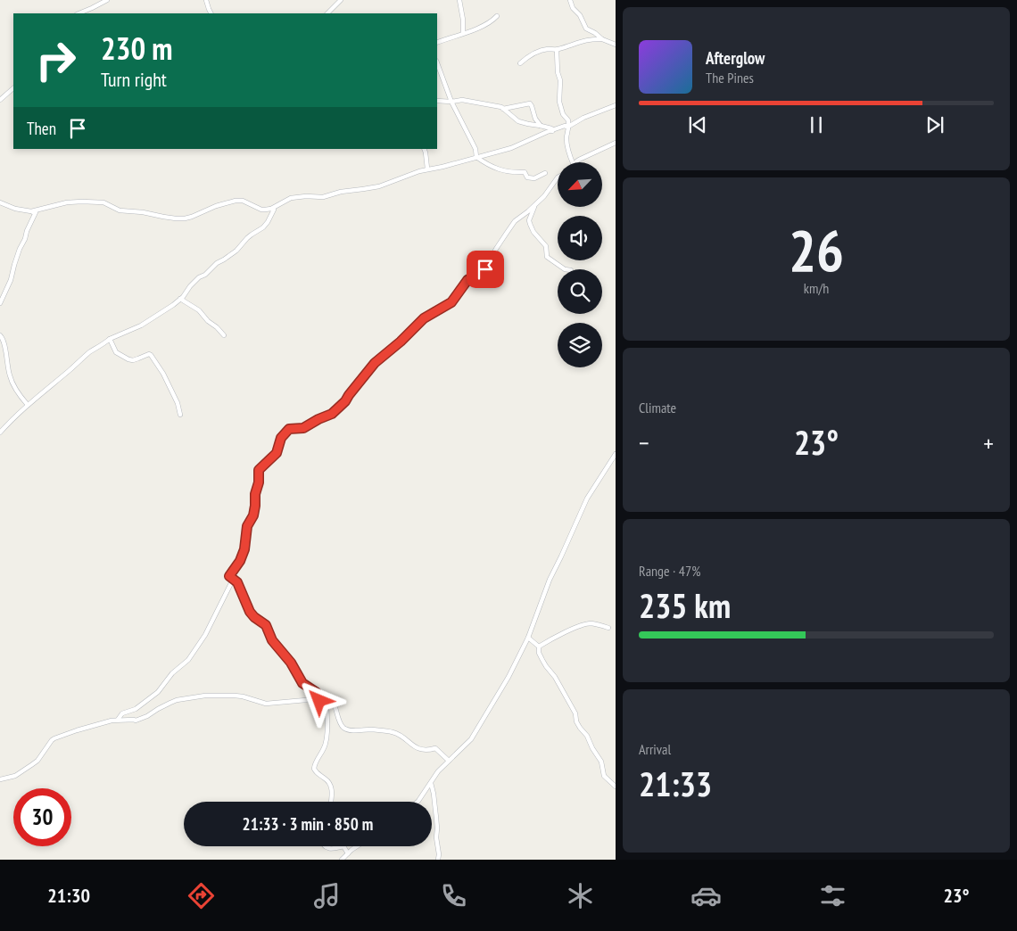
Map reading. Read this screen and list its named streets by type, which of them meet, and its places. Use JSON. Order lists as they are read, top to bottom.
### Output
{
  "north": "bottom left",
  "page": {
    "turn": ["230 m", "Turn right"],
    "song": ["Afterglow", "The Pines"],
    "then": "Then",
    "tile": [
      ["26", "km/h"],
      "Climate",
      ["Range · 47%", "235 km"],
      ["Arrival", "21:33"]
    ],
    "heat": ["−", "23°", "+"],
    "limit": "30",
    "trip": "21:33 · 3 min · 850 m",
    "tabs": ["21:30", "23°"]
  }
}
